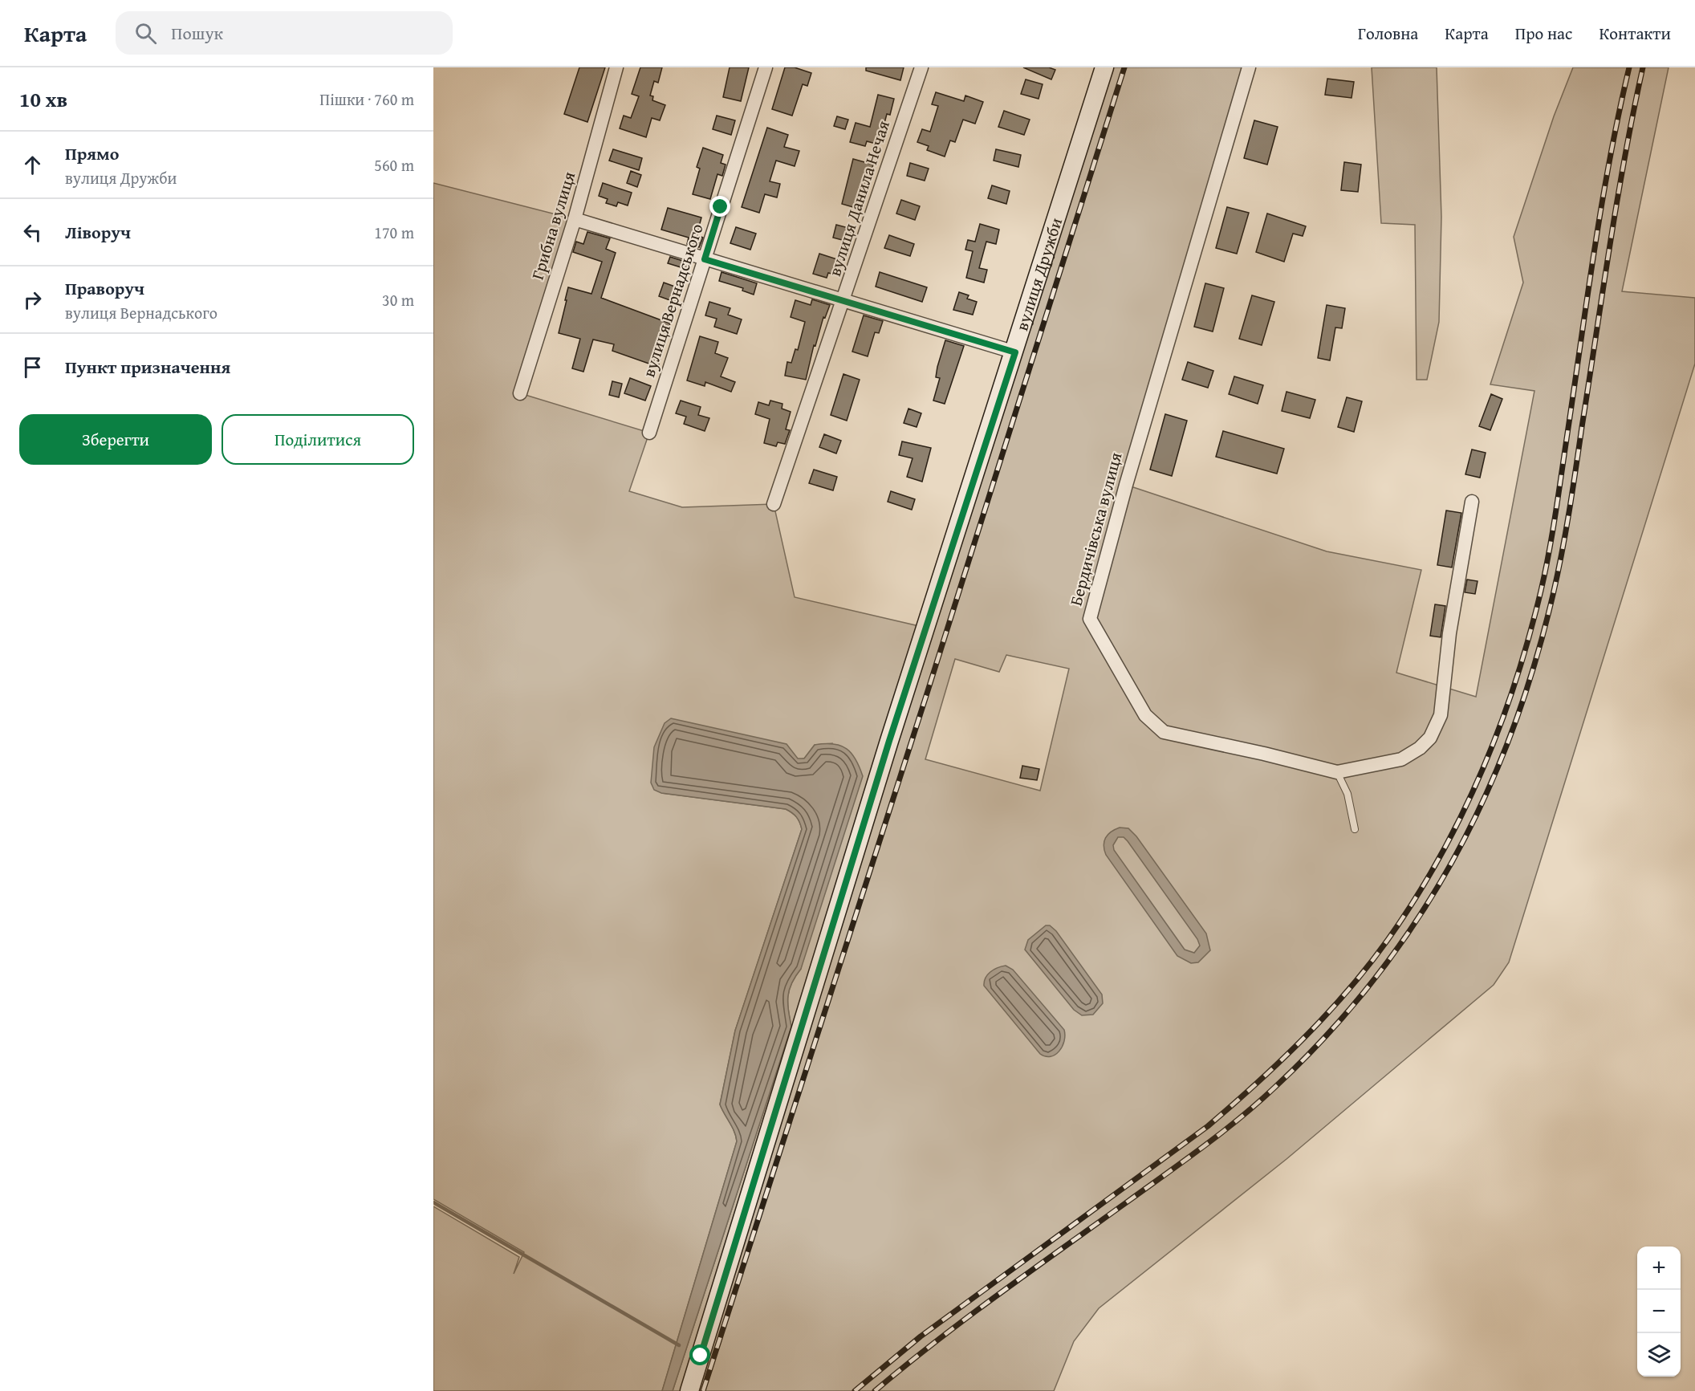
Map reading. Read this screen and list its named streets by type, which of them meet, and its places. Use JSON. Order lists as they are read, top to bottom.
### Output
{
  "streets": {
    "street": [
      "вулиця Данила Нечая",
      "Грибна вулиця",
      "вулиця Дружби",
      "вулиця Вернадського",
      "Бердичівська вулиця"
    ]
  },
  "page": {
    "header": "Карта",
    "search": "Пошук",
    "nav": [
      "Головна",
      "Карта",
      "Про нас",
      "Контакти"
    ],
    "heading": ["10 хв", "Пішки · 760 m"],
    "list": [
      ["Прямо", "вулиця Дружби", "560 m"],
      ["Ліворуч", "170 m"],
      ["Праворуч", "вулиця Вернадського", "30 m"],
      "Пункт призначення"
    ],
    "buttons": ["Зберегти", "Поділитися"],
    "map_buttons": ["+", "−"]
  }
}
